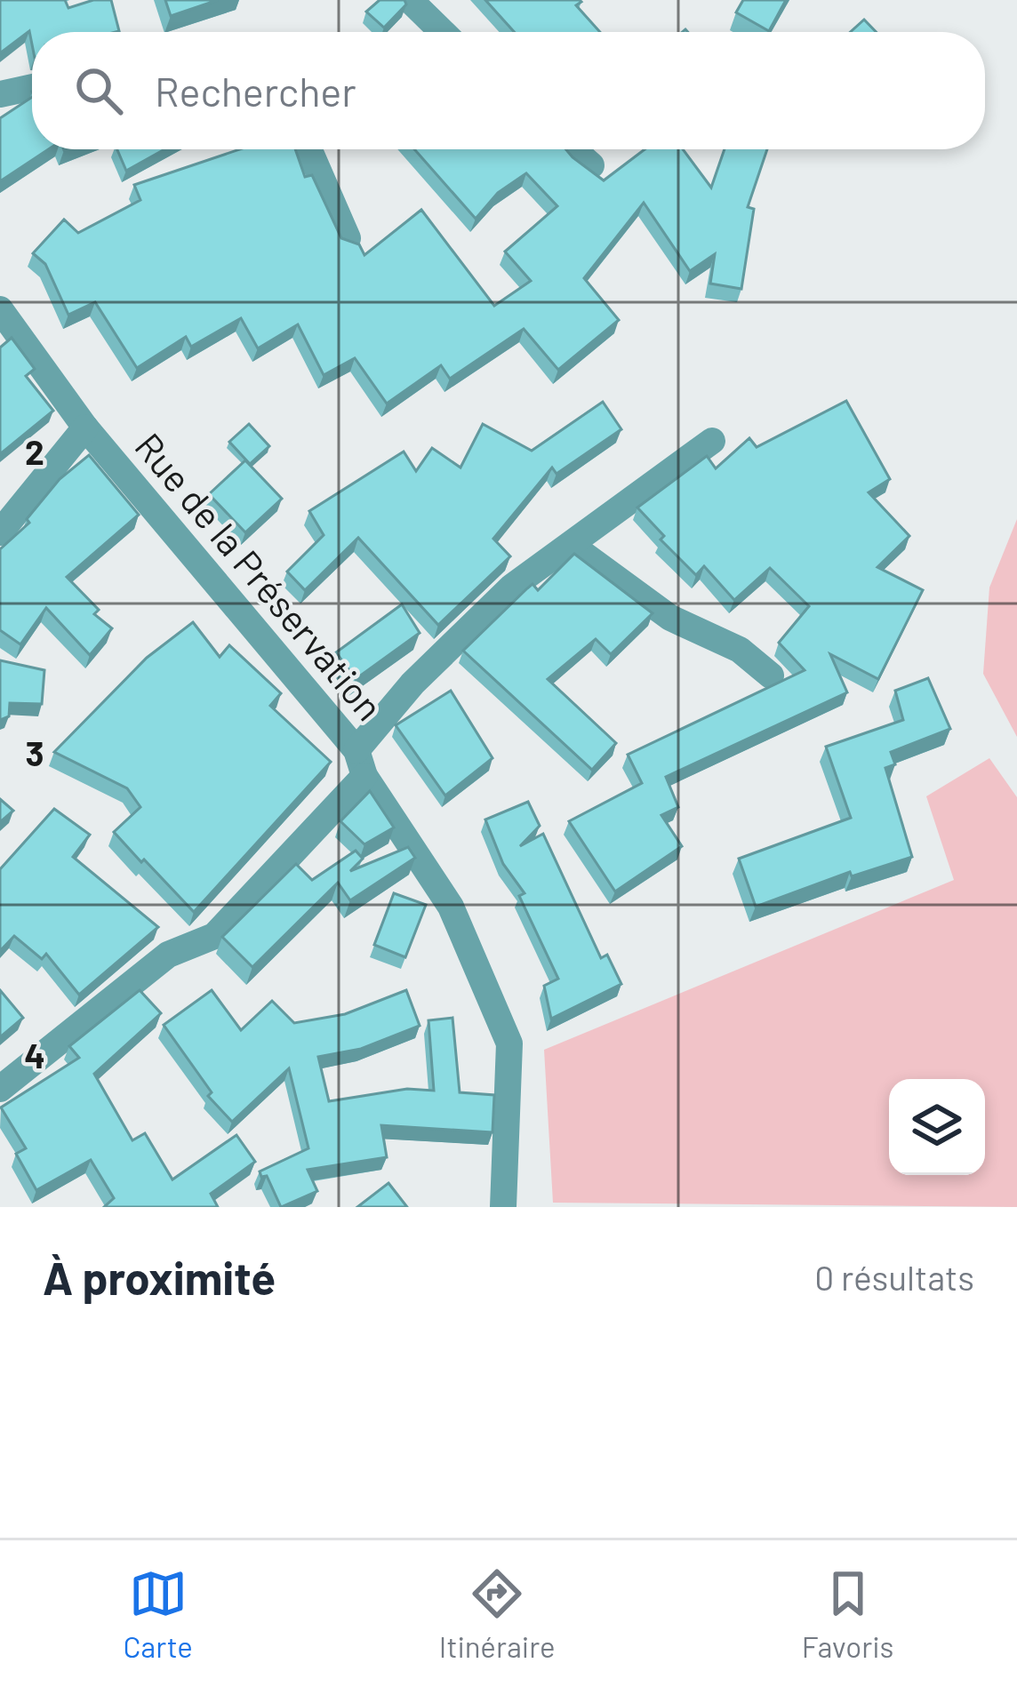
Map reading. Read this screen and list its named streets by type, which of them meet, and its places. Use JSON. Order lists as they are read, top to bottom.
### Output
{
  "streets": {
    "street": ["Rue de la Préservation"]
  },
  "page": {
    "search": "Rechercher",
    "heading": ["À proximité", "0 résultats"],
    "nav": ["Carte", "Itinéraire", "Favoris"]
  },
  "grid": {
    "rows": ["2", "3", "4"]
  }
}
